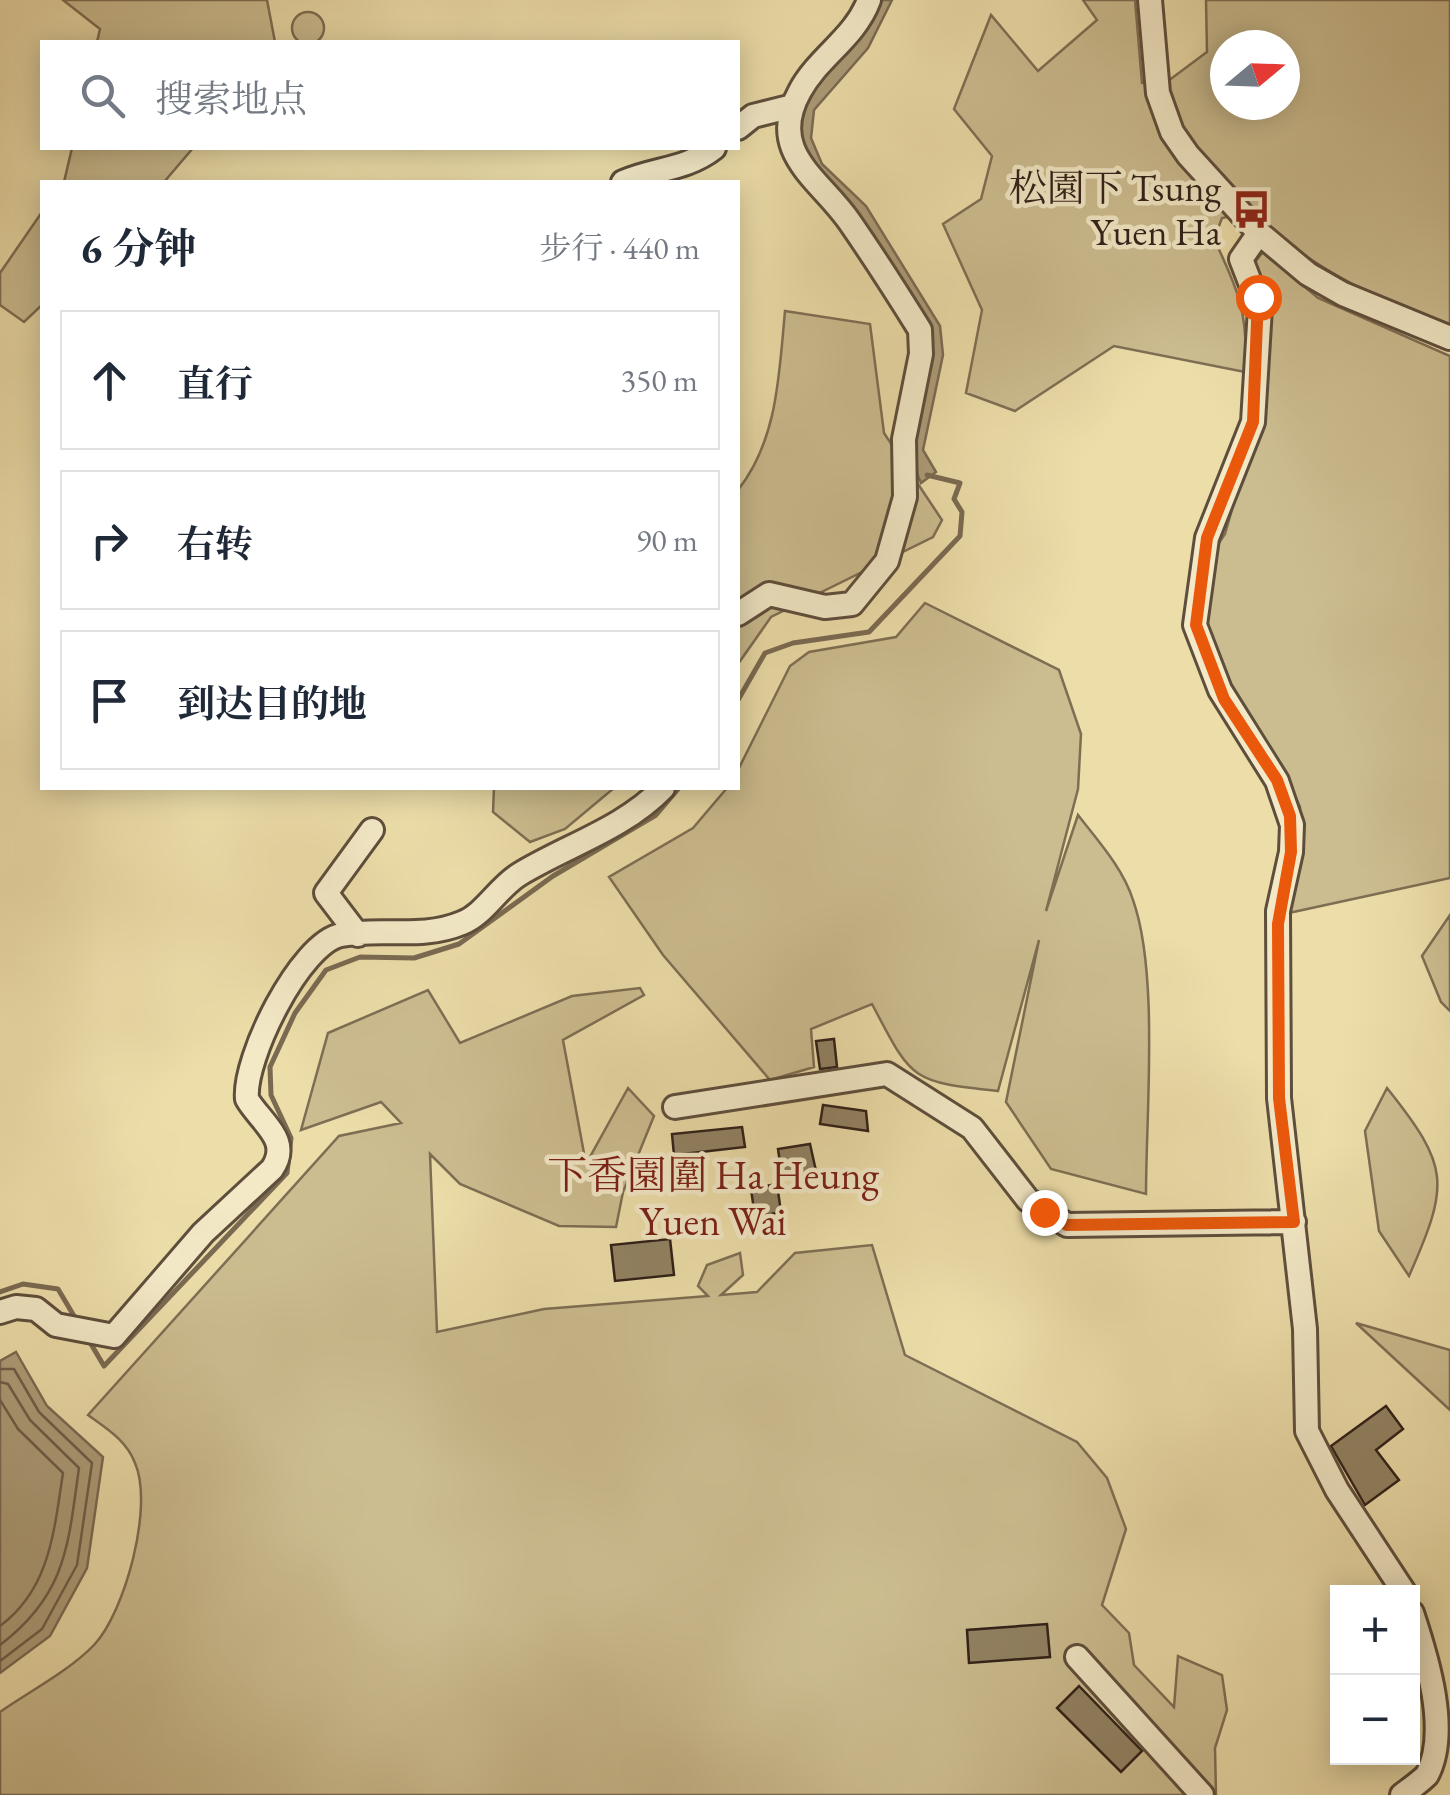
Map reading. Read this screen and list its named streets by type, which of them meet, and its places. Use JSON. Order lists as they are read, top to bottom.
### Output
{
  "districts": ["下香園圍 Ha Heung Yuen Wai"],
  "places": {
    "bus stop": ["松園下 Tsung Yuen Ha"]
  },
  "north": "right",
  "page": {
    "search": "搜索地点",
    "heading": ["6 分钟", "步行 · 440 m"],
    "list": [
      ["直行", "350 m"],
      ["右转", "90 m"],
      "到达目的地"
    ],
    "map_buttons": ["+", "−"]
  }
}
